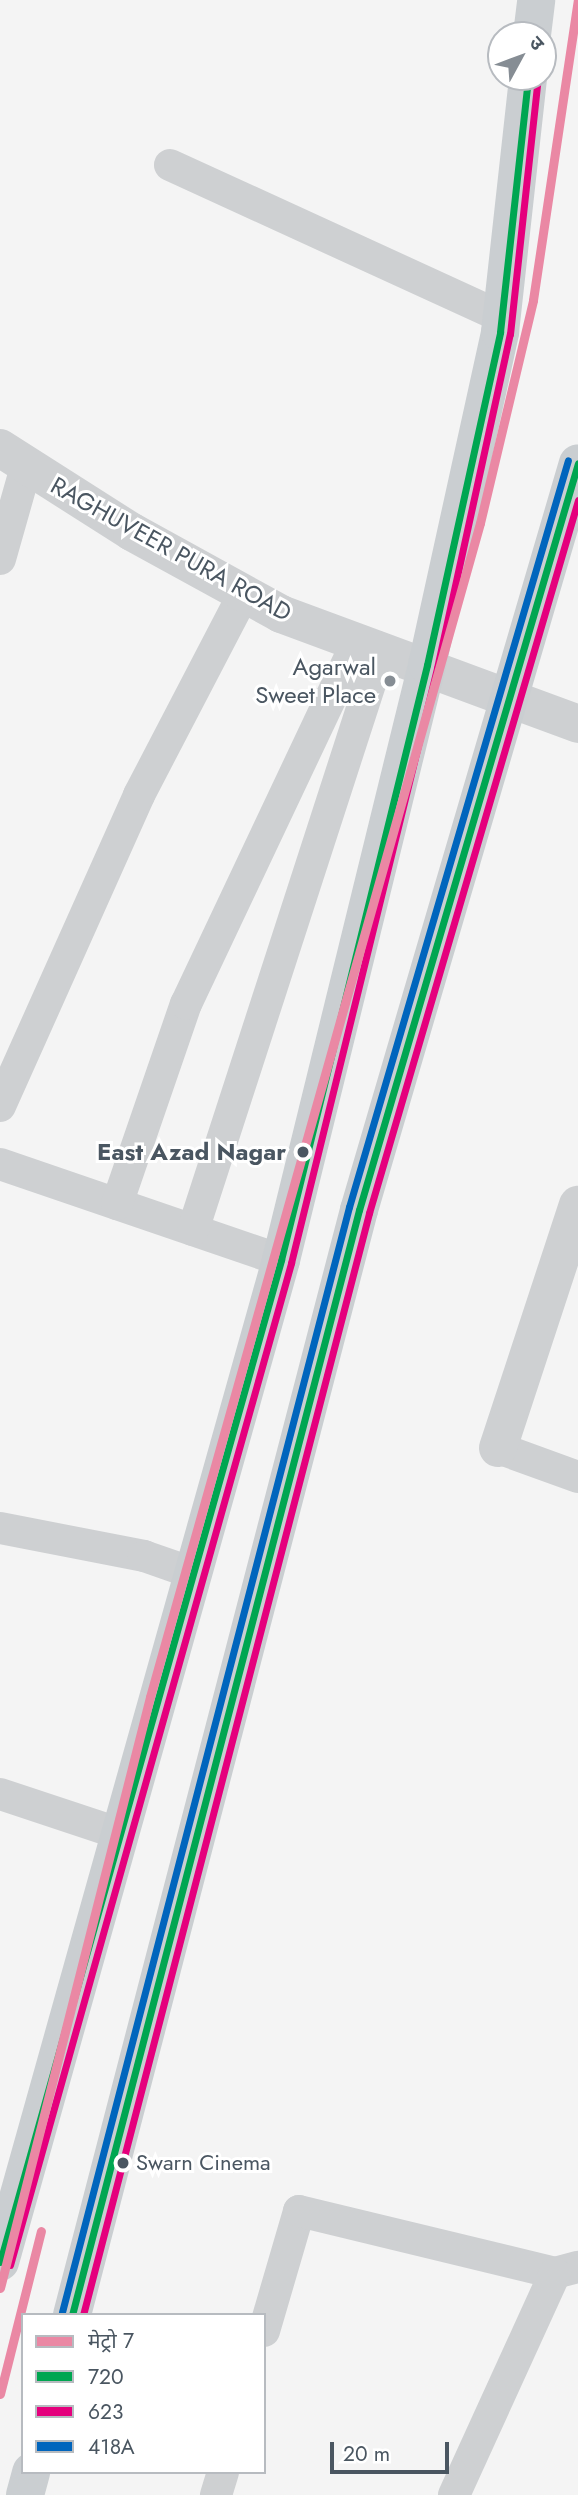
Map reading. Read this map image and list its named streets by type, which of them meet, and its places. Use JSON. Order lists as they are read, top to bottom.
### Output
{
  "streets": {
    "street": ["RAGHUVEER PURA ROAD"]
  },
  "places": ["Agarwal Sweet Place", "East Azad Nagar", "Swarn Cinema"],
  "lines": [
    "metro line 7",
    "transit line 720",
    "transit line 623",
    "transit line 418A"
  ],
  "legend": [
    "मेट्रो 7",
    "720",
    "623",
    "418A"
  ],
  "scale_bar": "20 m",
  "north": "top right"
}
